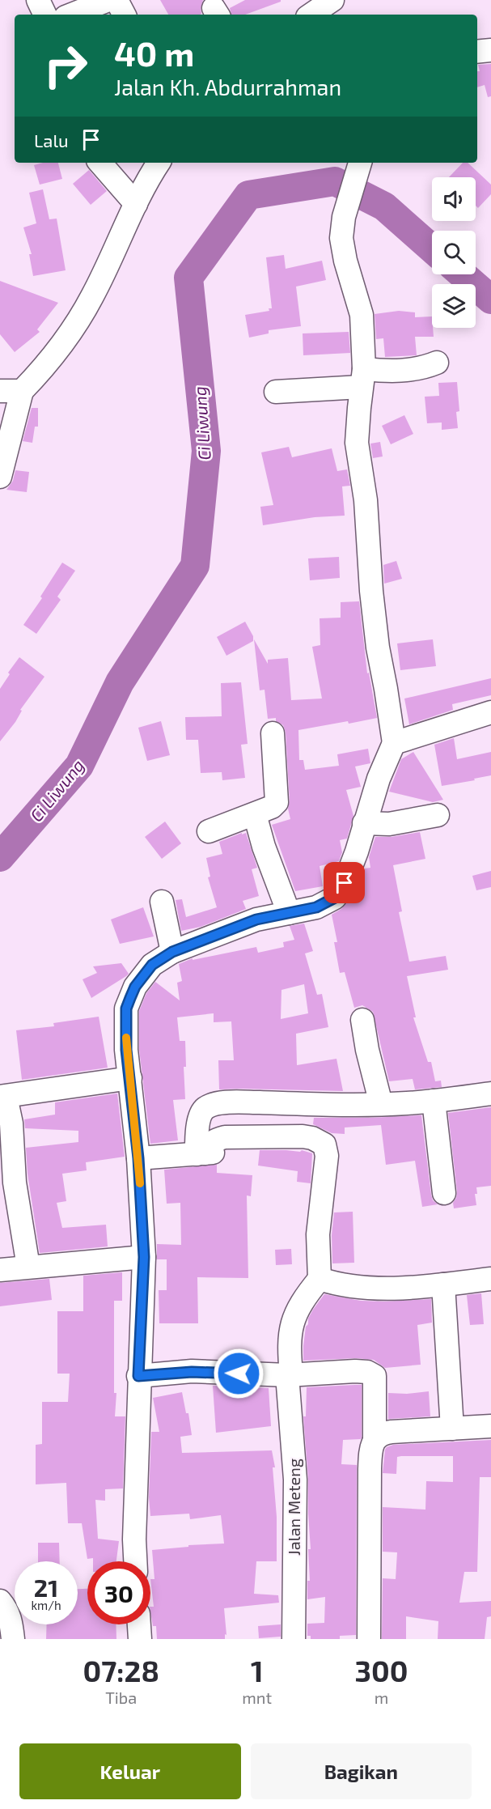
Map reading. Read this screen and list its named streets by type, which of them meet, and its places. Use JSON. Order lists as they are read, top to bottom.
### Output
{
  "streets": {
    "street": ["Jalan Meteng"]
  },
  "water": ["Ci Liwung"],
  "page": {
    "turn": ["40 m", "Jalan Kh. Abdurrahman"],
    "then": "Lalu",
    "speed": "21 km/h",
    "limit": "30",
    "eta": [
      "07:28",
      "Tiba",
      "1",
      "mnt",
      "300",
      "m"
    ],
    "buttons": ["Keluar", "Bagikan"]
  }
}
